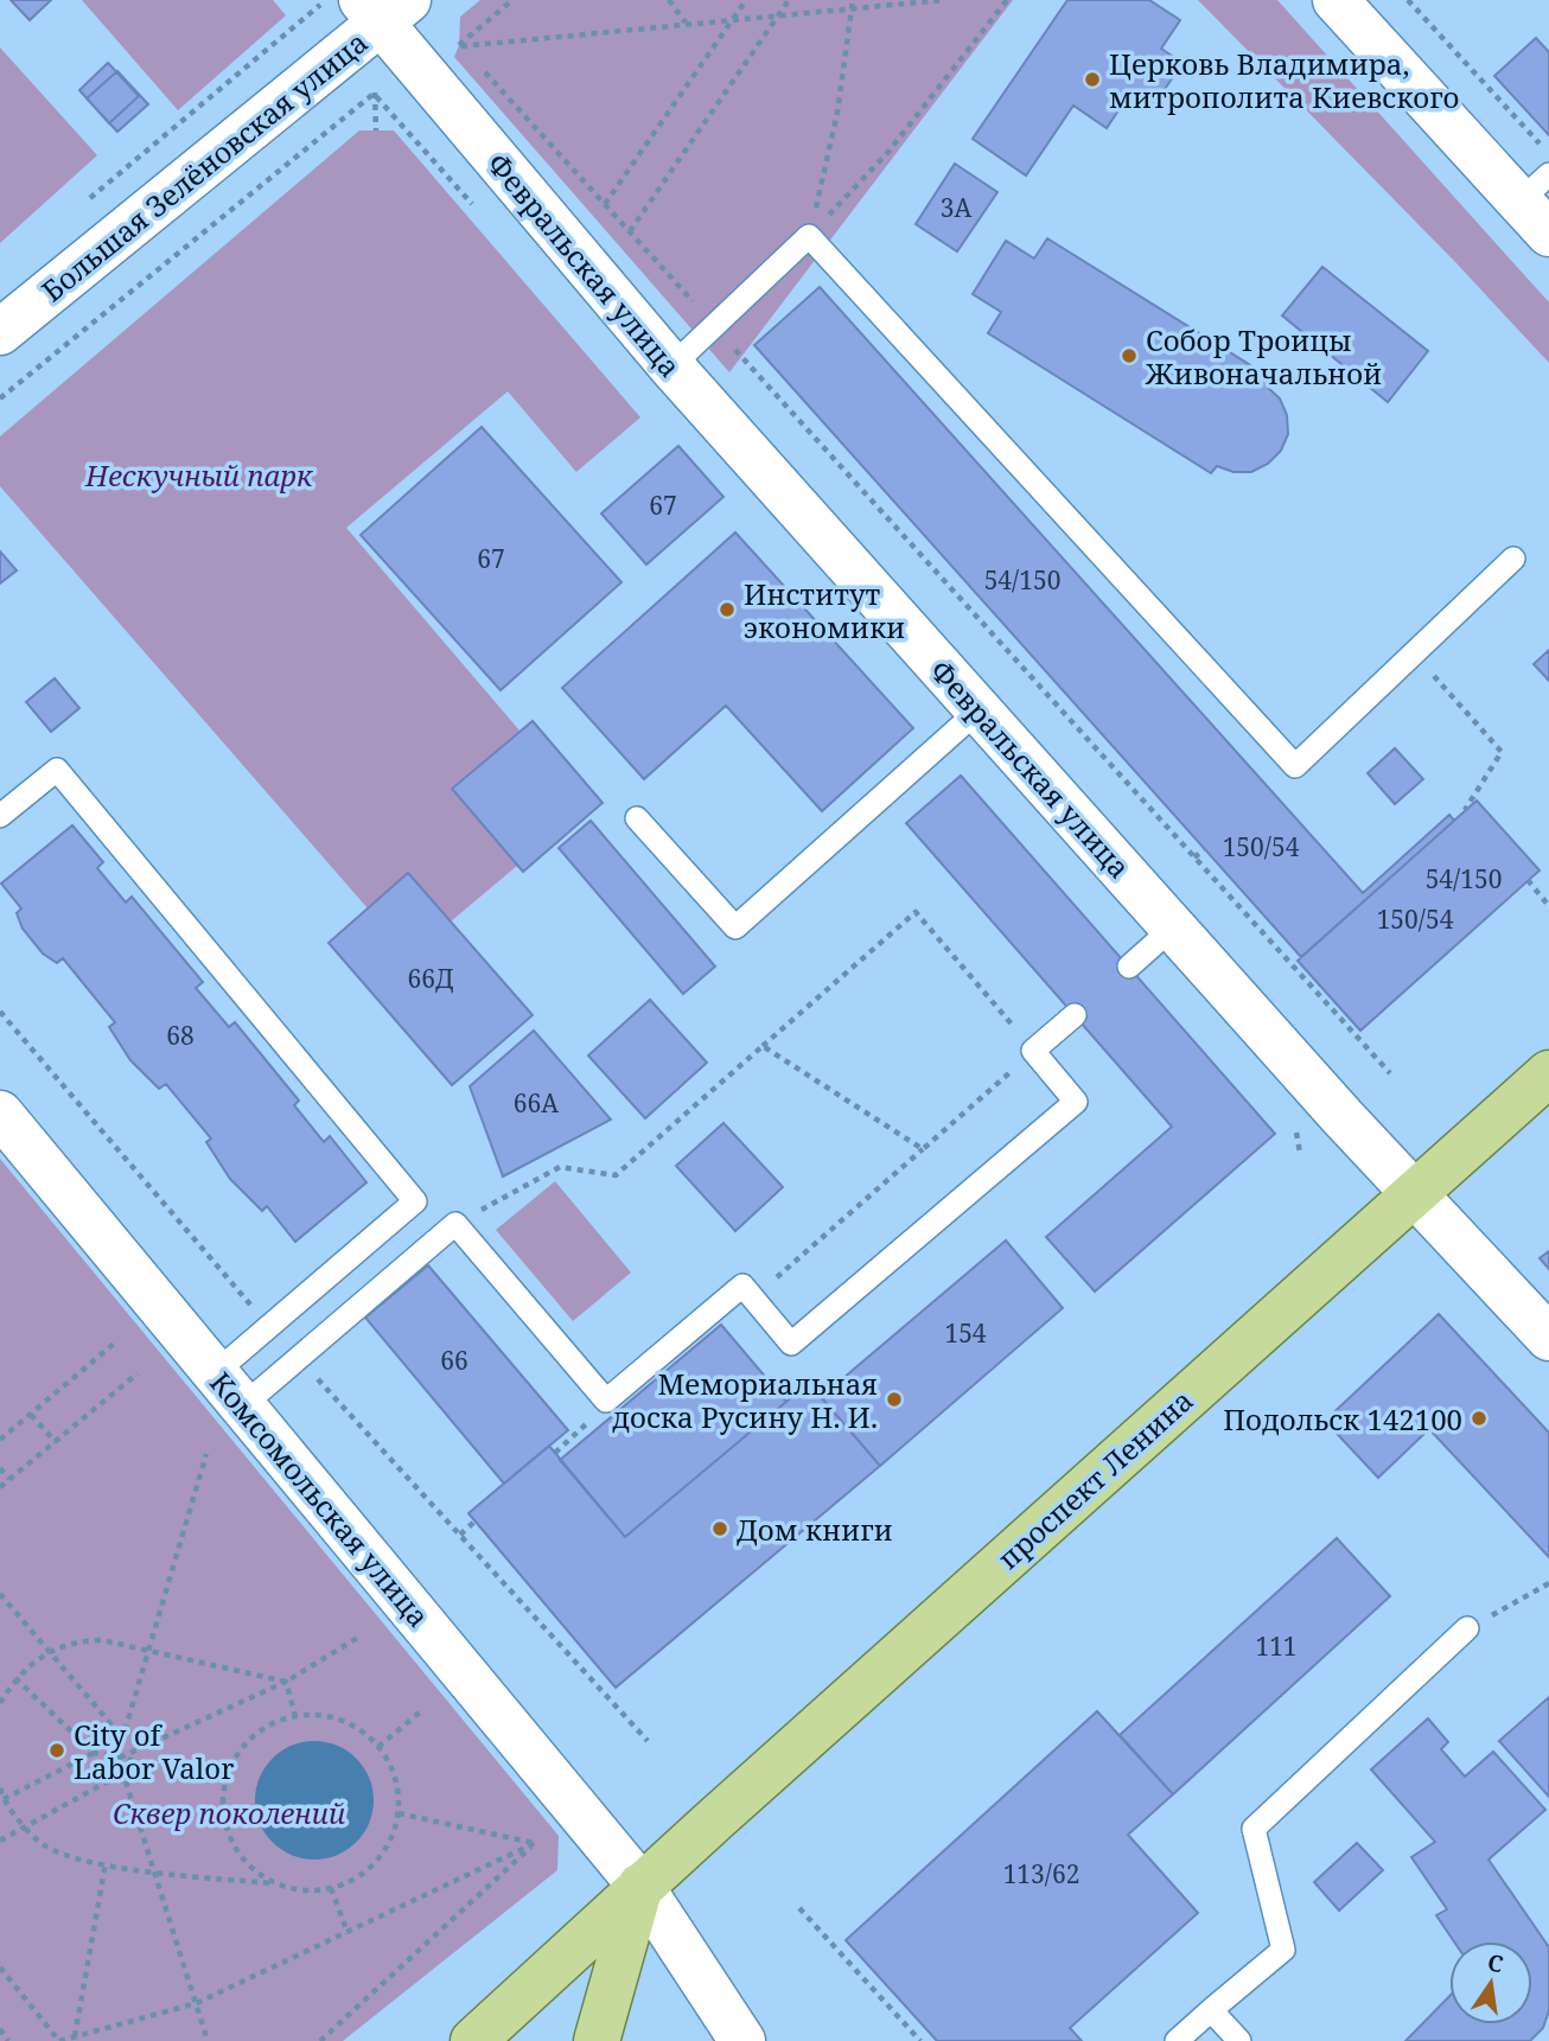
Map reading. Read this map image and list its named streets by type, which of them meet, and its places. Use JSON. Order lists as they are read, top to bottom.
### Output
{
  "streets": {
    "main road": ["проспект Ленина"],
    "street": ["Большая Зелёновская улица", "Февральская улица", "Комсомольская улица"]
  },
  "crossings": [
    ["Большая Зелёновская улица", "Февральская улица"],
    ["Февральская улица", "проспект Ленина"],
    ["проспект Ленина", "Комсомольская улица"]
  ],
  "parks": ["Нескучный парк", "Сквер поколений"],
  "places": [
    "Церковь Владимира, митрополита Киевского",
    "Собор Троицы Живоначальной",
    "Институт экономики",
    "Мемориальная доска Русину Н. И.",
    "Подольск 142100",
    "Дом книги",
    "City of Labor Valor"
  ],
  "house_numbers": [
    "3А",
    "67",
    "67",
    "54/150",
    "150/54",
    "54/150",
    "150/54",
    "66Д",
    "68",
    "66А",
    "154",
    "66",
    "111",
    "113/62"
  ],
  "north": "top"
}
